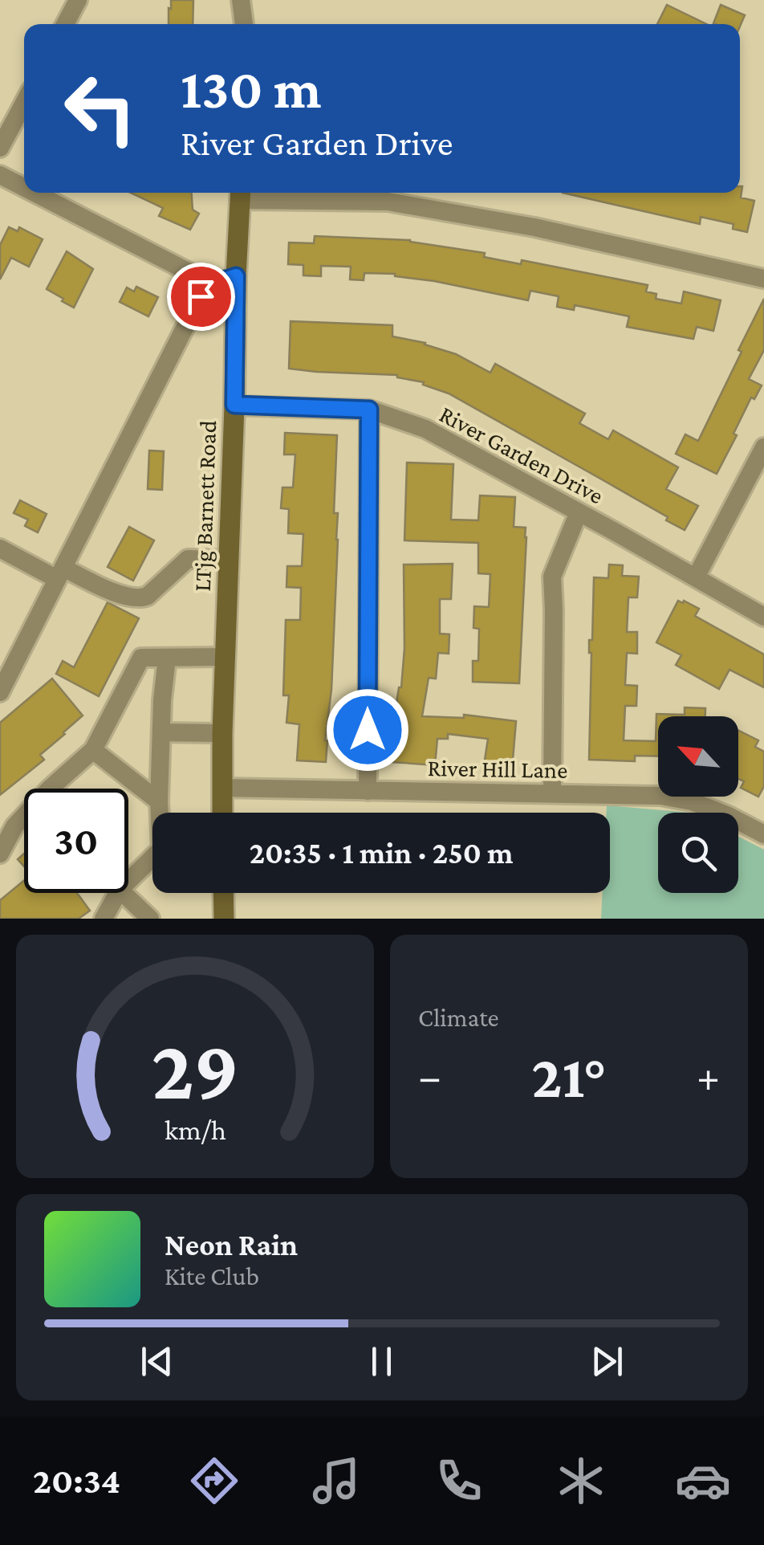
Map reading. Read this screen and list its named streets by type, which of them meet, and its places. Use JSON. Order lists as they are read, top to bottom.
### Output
{
  "streets": {
    "street": ["River Garden Drive", "LTjg Barnett Road", "River Hill Lane"]
  },
  "crossings": [
    ["River Garden Drive", "LTjg Barnett Road"],
    ["LTjg Barnett Road", "River Hill Lane"]
  ],
  "north": "top left",
  "page": {
    "turn": ["130 m", "River Garden Drive"],
    "limit": "30",
    "trip": "20:35 · 1 min · 250 m",
    "tile": "Climate",
    "heat": ["−", "21°", "+"],
    "song": ["Neon Rain", "Kite Club"],
    "tabs": "20:34",
    "gauge": ["29", "km/h"]
  }
}
